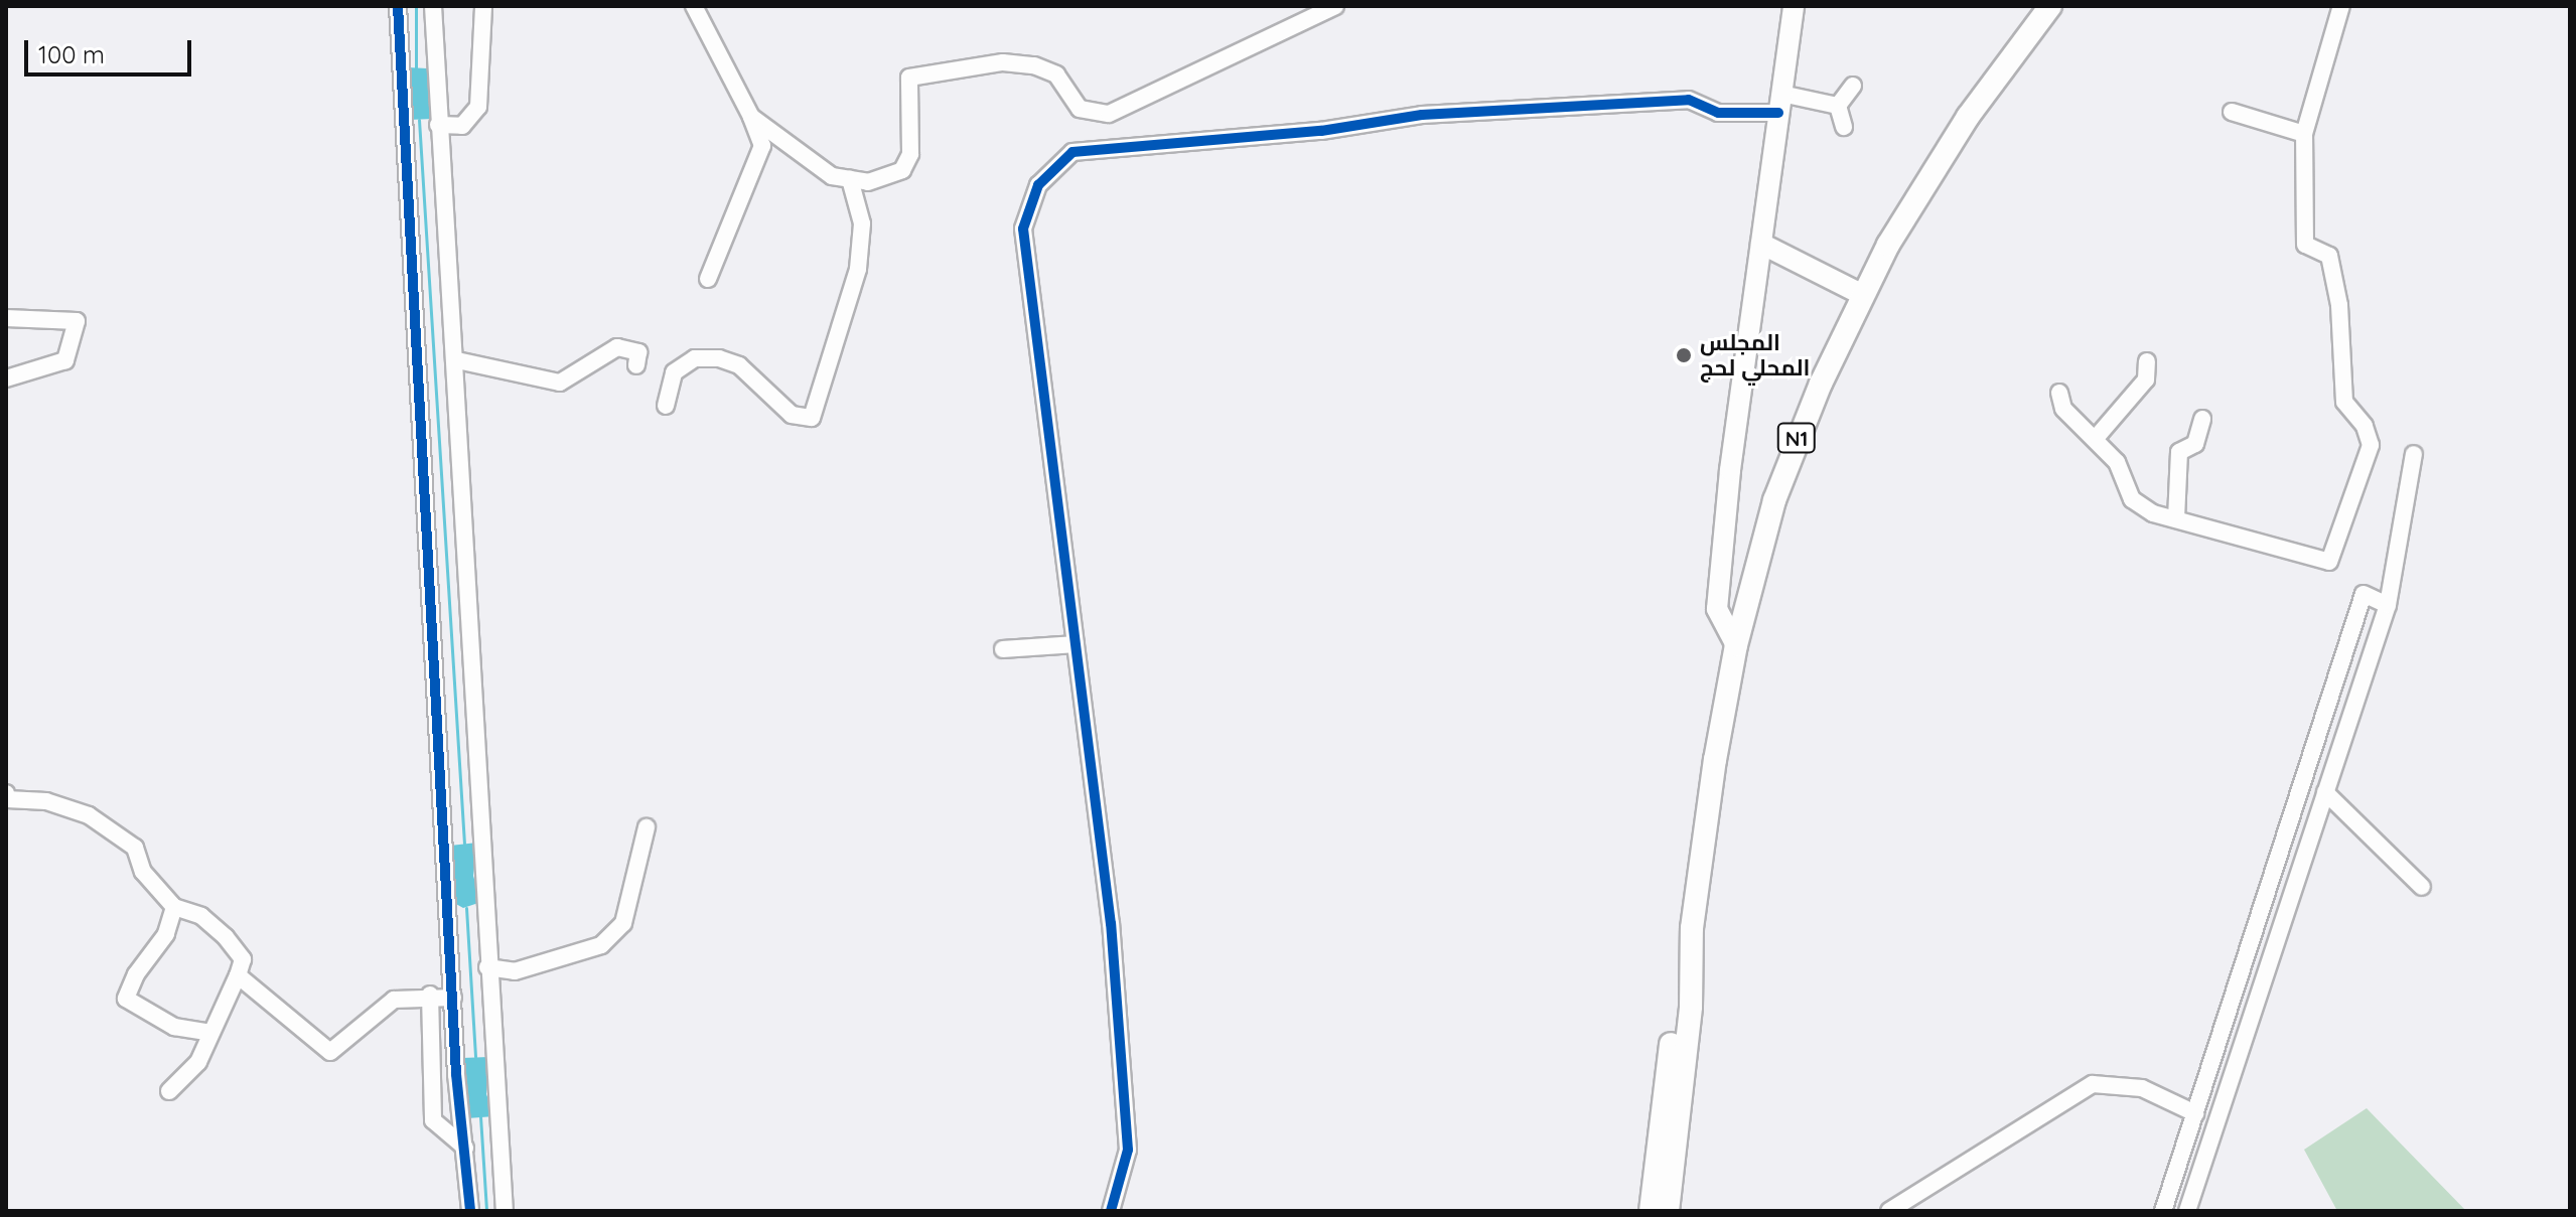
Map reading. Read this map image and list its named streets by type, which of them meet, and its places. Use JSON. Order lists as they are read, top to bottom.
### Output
{
  "streets": {
    "highway": ["N1"]
  },
  "places": ["المجلس المحلي لحج"],
  "scale_bar": "100 m"
}
